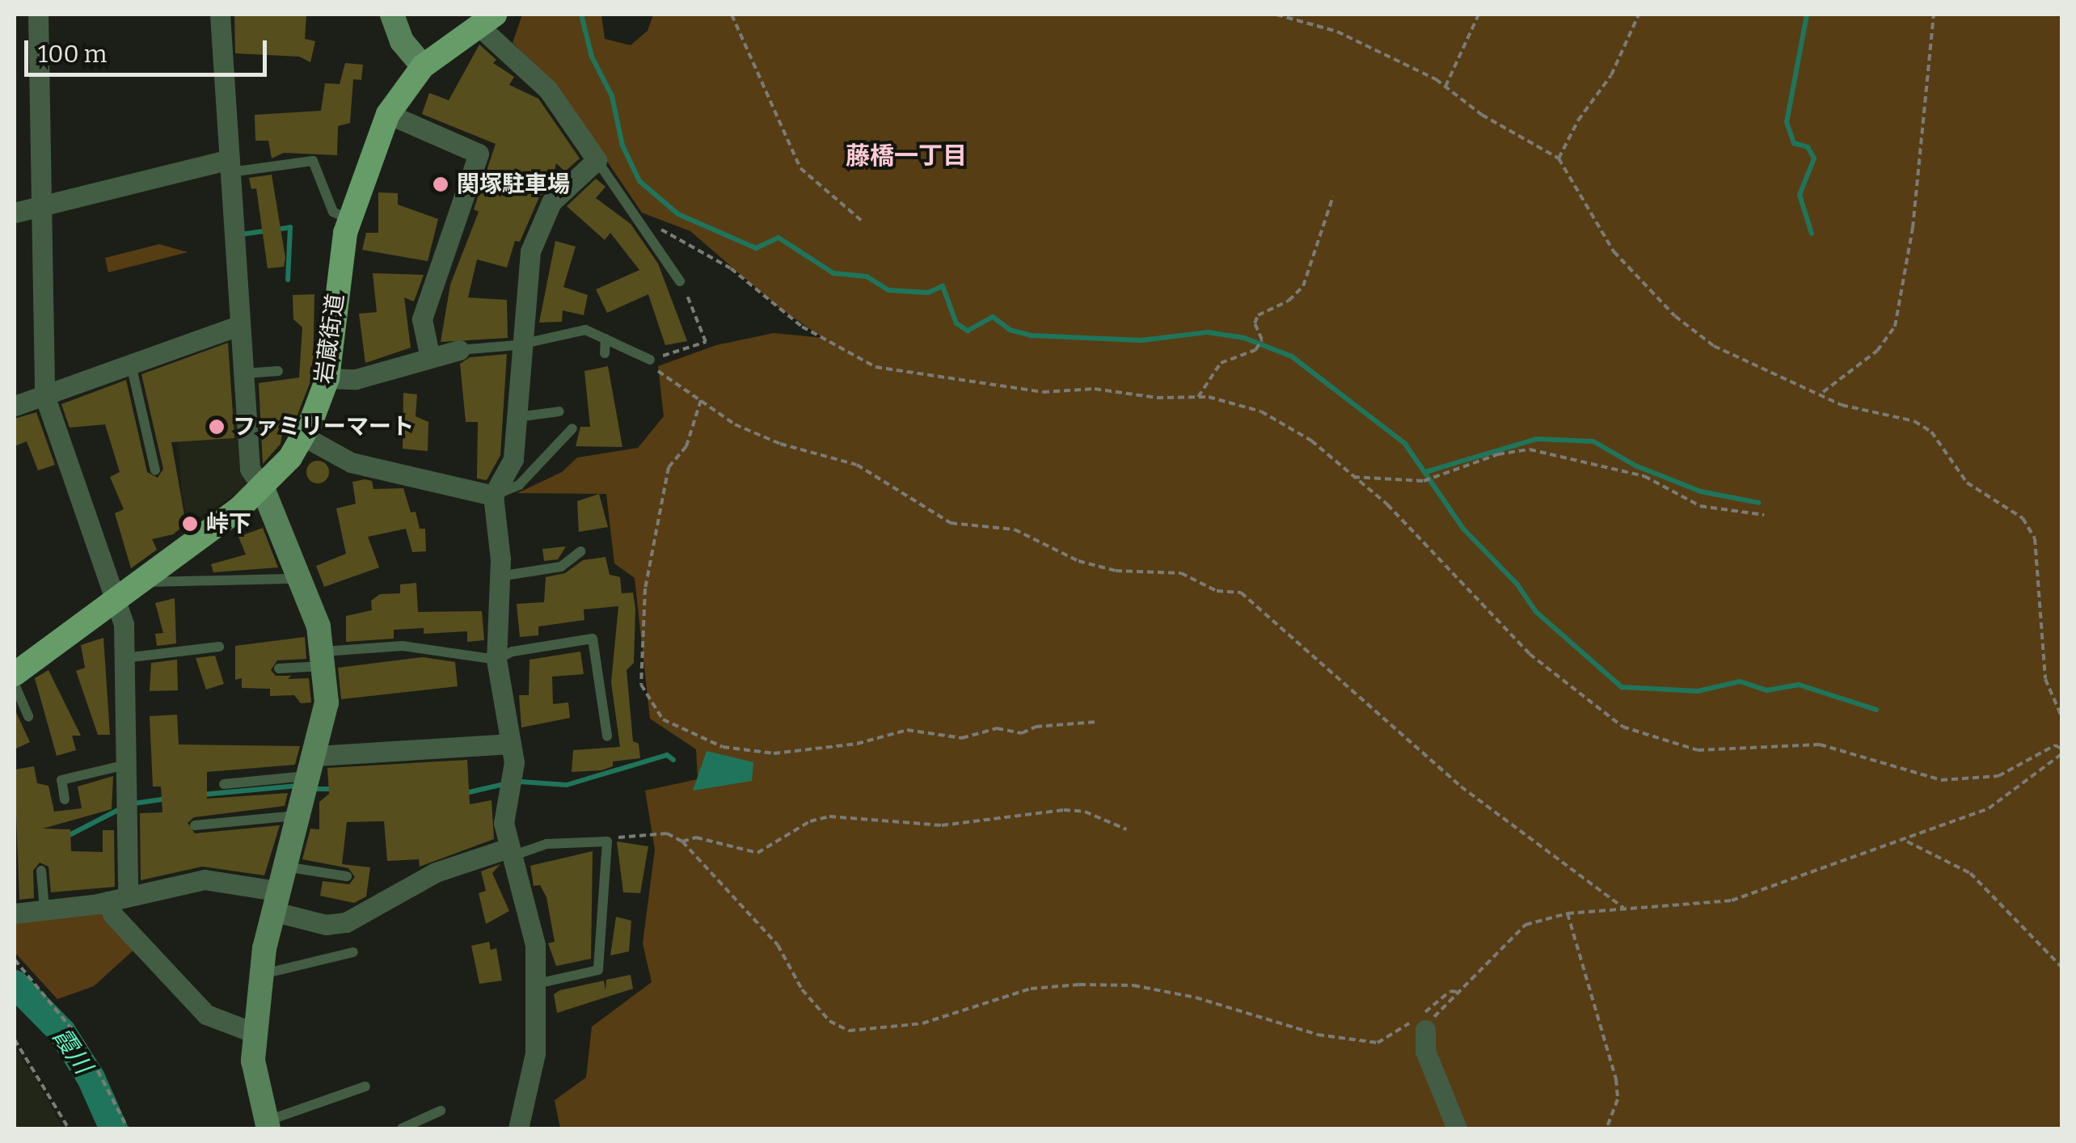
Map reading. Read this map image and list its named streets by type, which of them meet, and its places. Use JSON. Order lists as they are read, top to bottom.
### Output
{
  "streets": {
    "main road": ["岩蔵街道"]
  },
  "districts": ["藤橋一丁目"],
  "water": ["霞川"],
  "places": ["関塚駐車場", "ファミリーマート", "峠下"],
  "scale_bar": "100 m"
}
